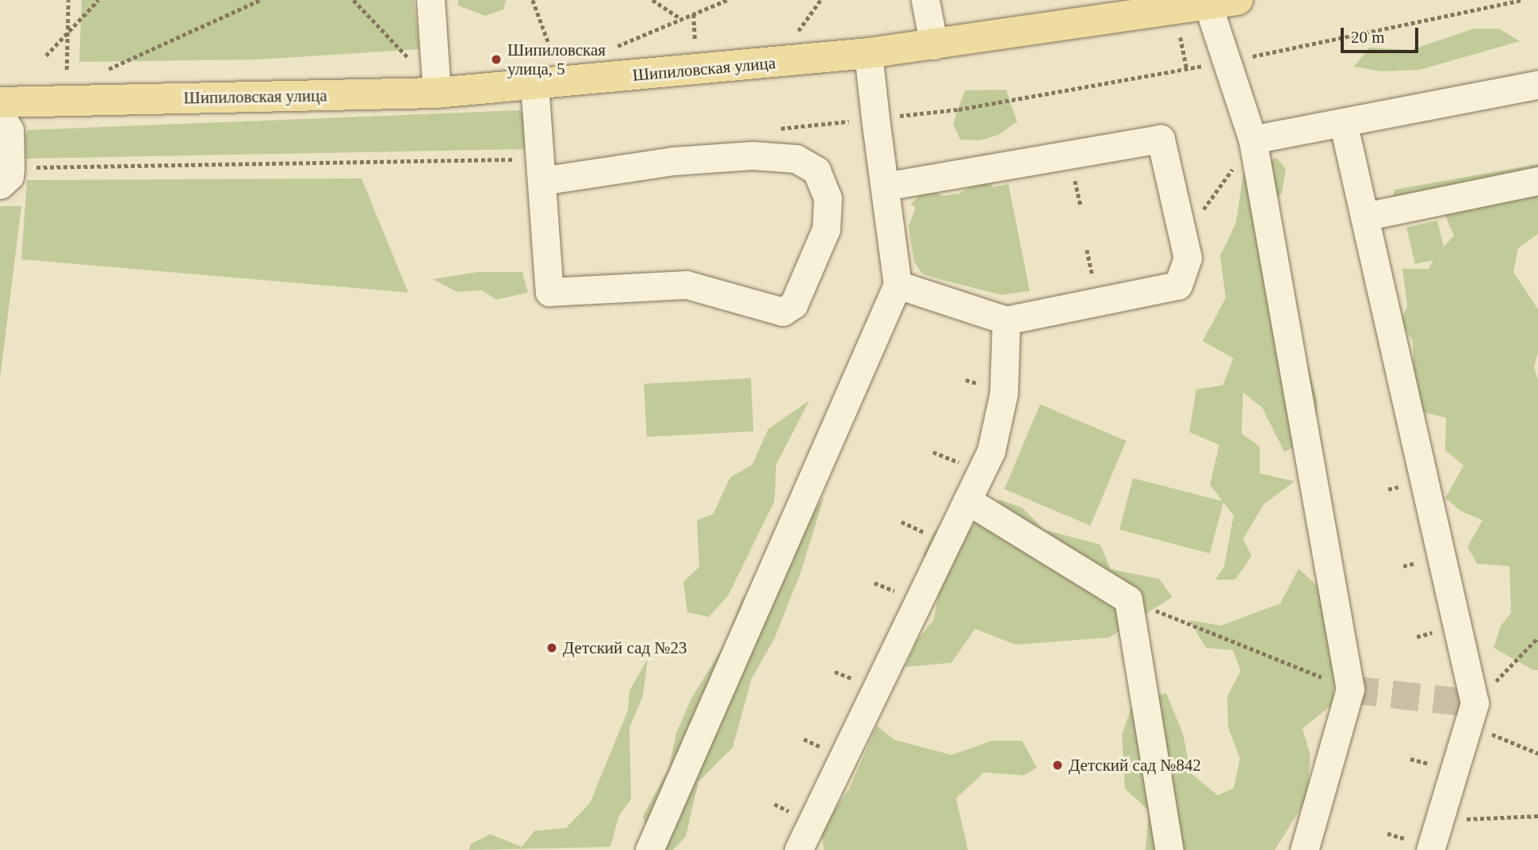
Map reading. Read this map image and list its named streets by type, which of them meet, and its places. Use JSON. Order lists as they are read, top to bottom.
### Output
{
  "streets": {
    "main road": ["Шипиловская улица"]
  },
  "places": ["Шипиловская улица, 5", "Детский сад №23", "Детский сад №842"],
  "scale_bar": "20 m"
}
